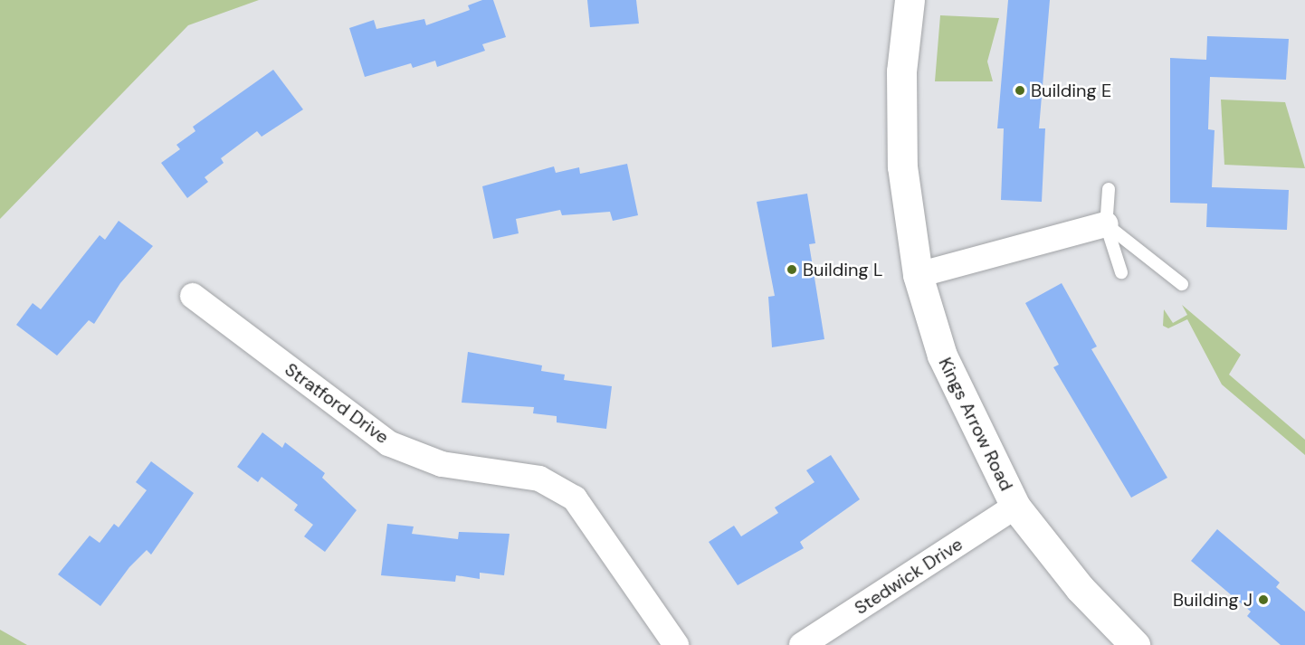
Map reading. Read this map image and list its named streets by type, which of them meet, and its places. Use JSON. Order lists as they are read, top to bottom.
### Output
{
  "streets": {
    "street": ["Stratford Drive", "Kings Arrow Road", "Stedwick Drive"]
  },
  "crossings": [
    ["Kings Arrow Road", "Stedwick Drive"]
  ],
  "places": ["Building E", "Building L", "Building J"]
}
